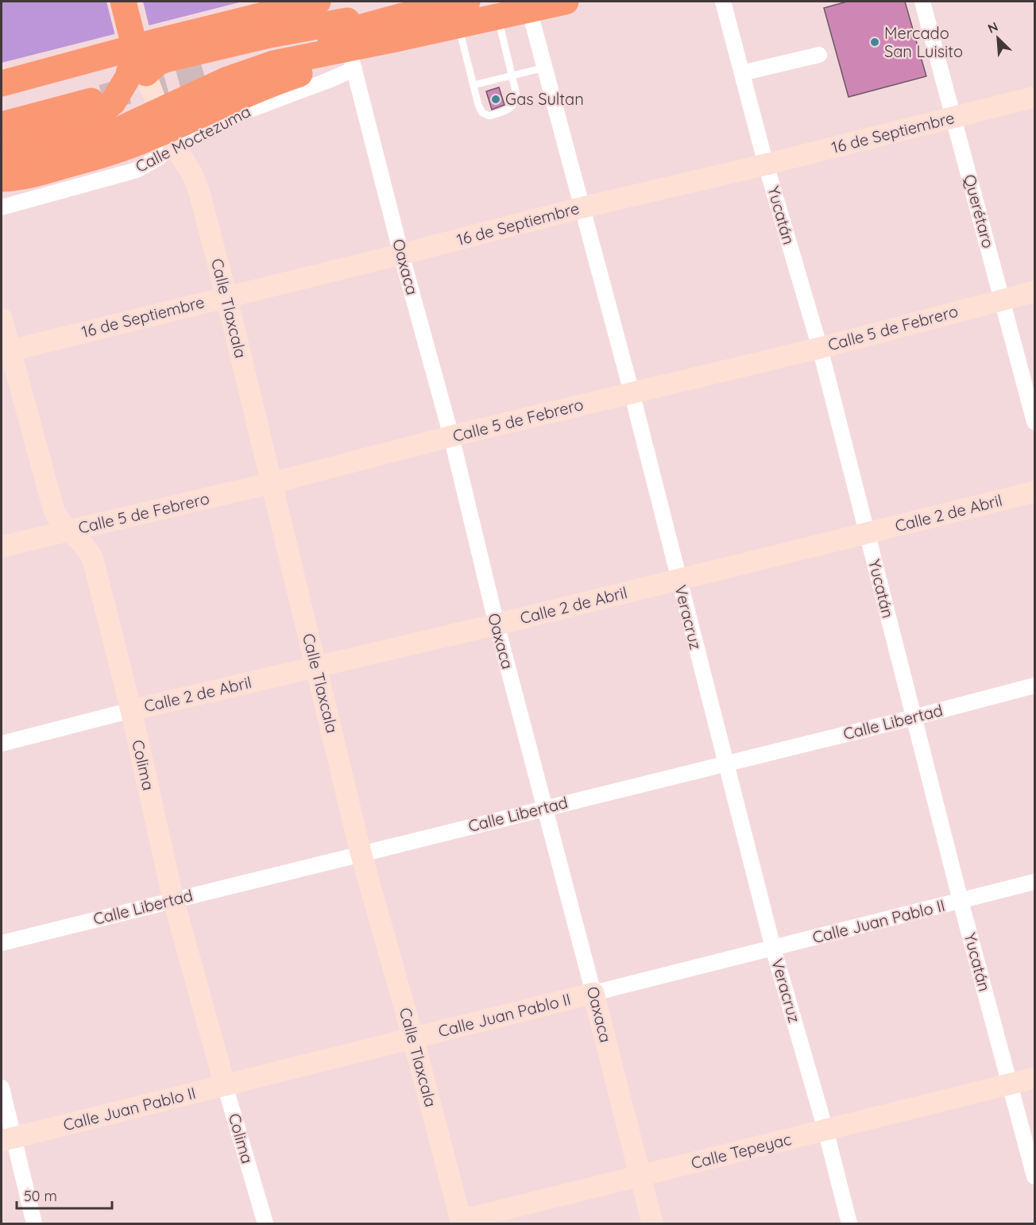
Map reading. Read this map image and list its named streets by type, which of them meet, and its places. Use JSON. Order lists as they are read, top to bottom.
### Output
{
  "streets": {
    "street": [
      "16 de Septiembre",
      "Calle Moctezuma",
      "Querétaro",
      "Yucatán",
      "Oaxaca",
      "Calle Tlaxcala",
      "Calle 5 de Febrero",
      "Calle 2 de Abril",
      "Veracruz",
      "Calle Libertad",
      "Colima",
      "Calle Juan Pablo II",
      "Calle Tepeyac"
    ]
  },
  "crossings": [
    ["16 de Septiembre", "Querétaro"],
    ["16 de Septiembre", "Yucatán"],
    ["16 de Septiembre", "Oaxaca"],
    ["16 de Septiembre", "Calle Tlaxcala"],
    ["16 de Septiembre", "Veracruz"],
    ["16 de Septiembre", "Colima"],
    ["Calle Moctezuma", "Oaxaca"],
    ["Calle Moctezuma", "Calle Tlaxcala"],
    ["Querétaro", "Calle 5 de Febrero"],
    ["Yucatán", "Calle 5 de Febrero"],
    ["Yucatán", "Calle 2 de Abril"],
    ["Yucatán", "Calle Libertad"],
    ["Yucatán", "Calle Juan Pablo II"],
    ["Yucatán", "Calle Tepeyac"],
    ["Oaxaca", "Calle 5 de Febrero"],
    ["Oaxaca", "Calle 2 de Abril"],
    ["Oaxaca", "Calle Libertad"],
    ["Oaxaca", "Calle Juan Pablo II"],
    ["Oaxaca", "Calle Tepeyac"],
    ["Calle Tlaxcala", "Calle 5 de Febrero"],
    ["Calle Tlaxcala", "Calle 2 de Abril"],
    ["Calle Tlaxcala", "Calle Libertad"],
    ["Calle Tlaxcala", "Calle Juan Pablo II"],
    ["Calle Tlaxcala", "Calle Tepeyac"],
    ["Calle 5 de Febrero", "Veracruz"],
    ["Calle 5 de Febrero", "Colima"],
    ["Calle 2 de Abril", "Veracruz"],
    ["Calle 2 de Abril", "Colima"],
    ["Veracruz", "Calle Libertad"],
    ["Veracruz", "Calle Juan Pablo II"],
    ["Veracruz", "Calle Tepeyac"],
    ["Calle Libertad", "Colima"],
    ["Colima", "Calle Juan Pablo II"]
  ],
  "places": ["Mercado San Luisito", "Gas Sultan"],
  "scale_bar": "50 m",
  "north": "top left"
}
